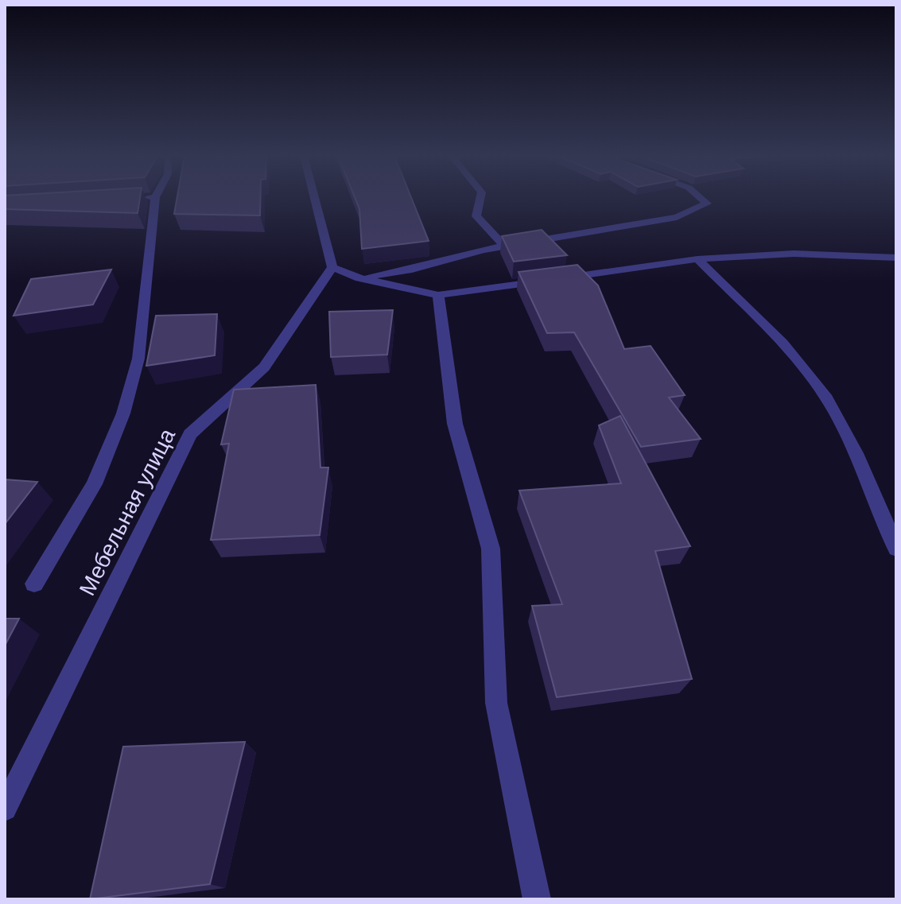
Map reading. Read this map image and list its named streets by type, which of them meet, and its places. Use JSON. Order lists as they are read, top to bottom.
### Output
{
  "streets": {
    "street": ["Мебельная улица"]
  }
}
